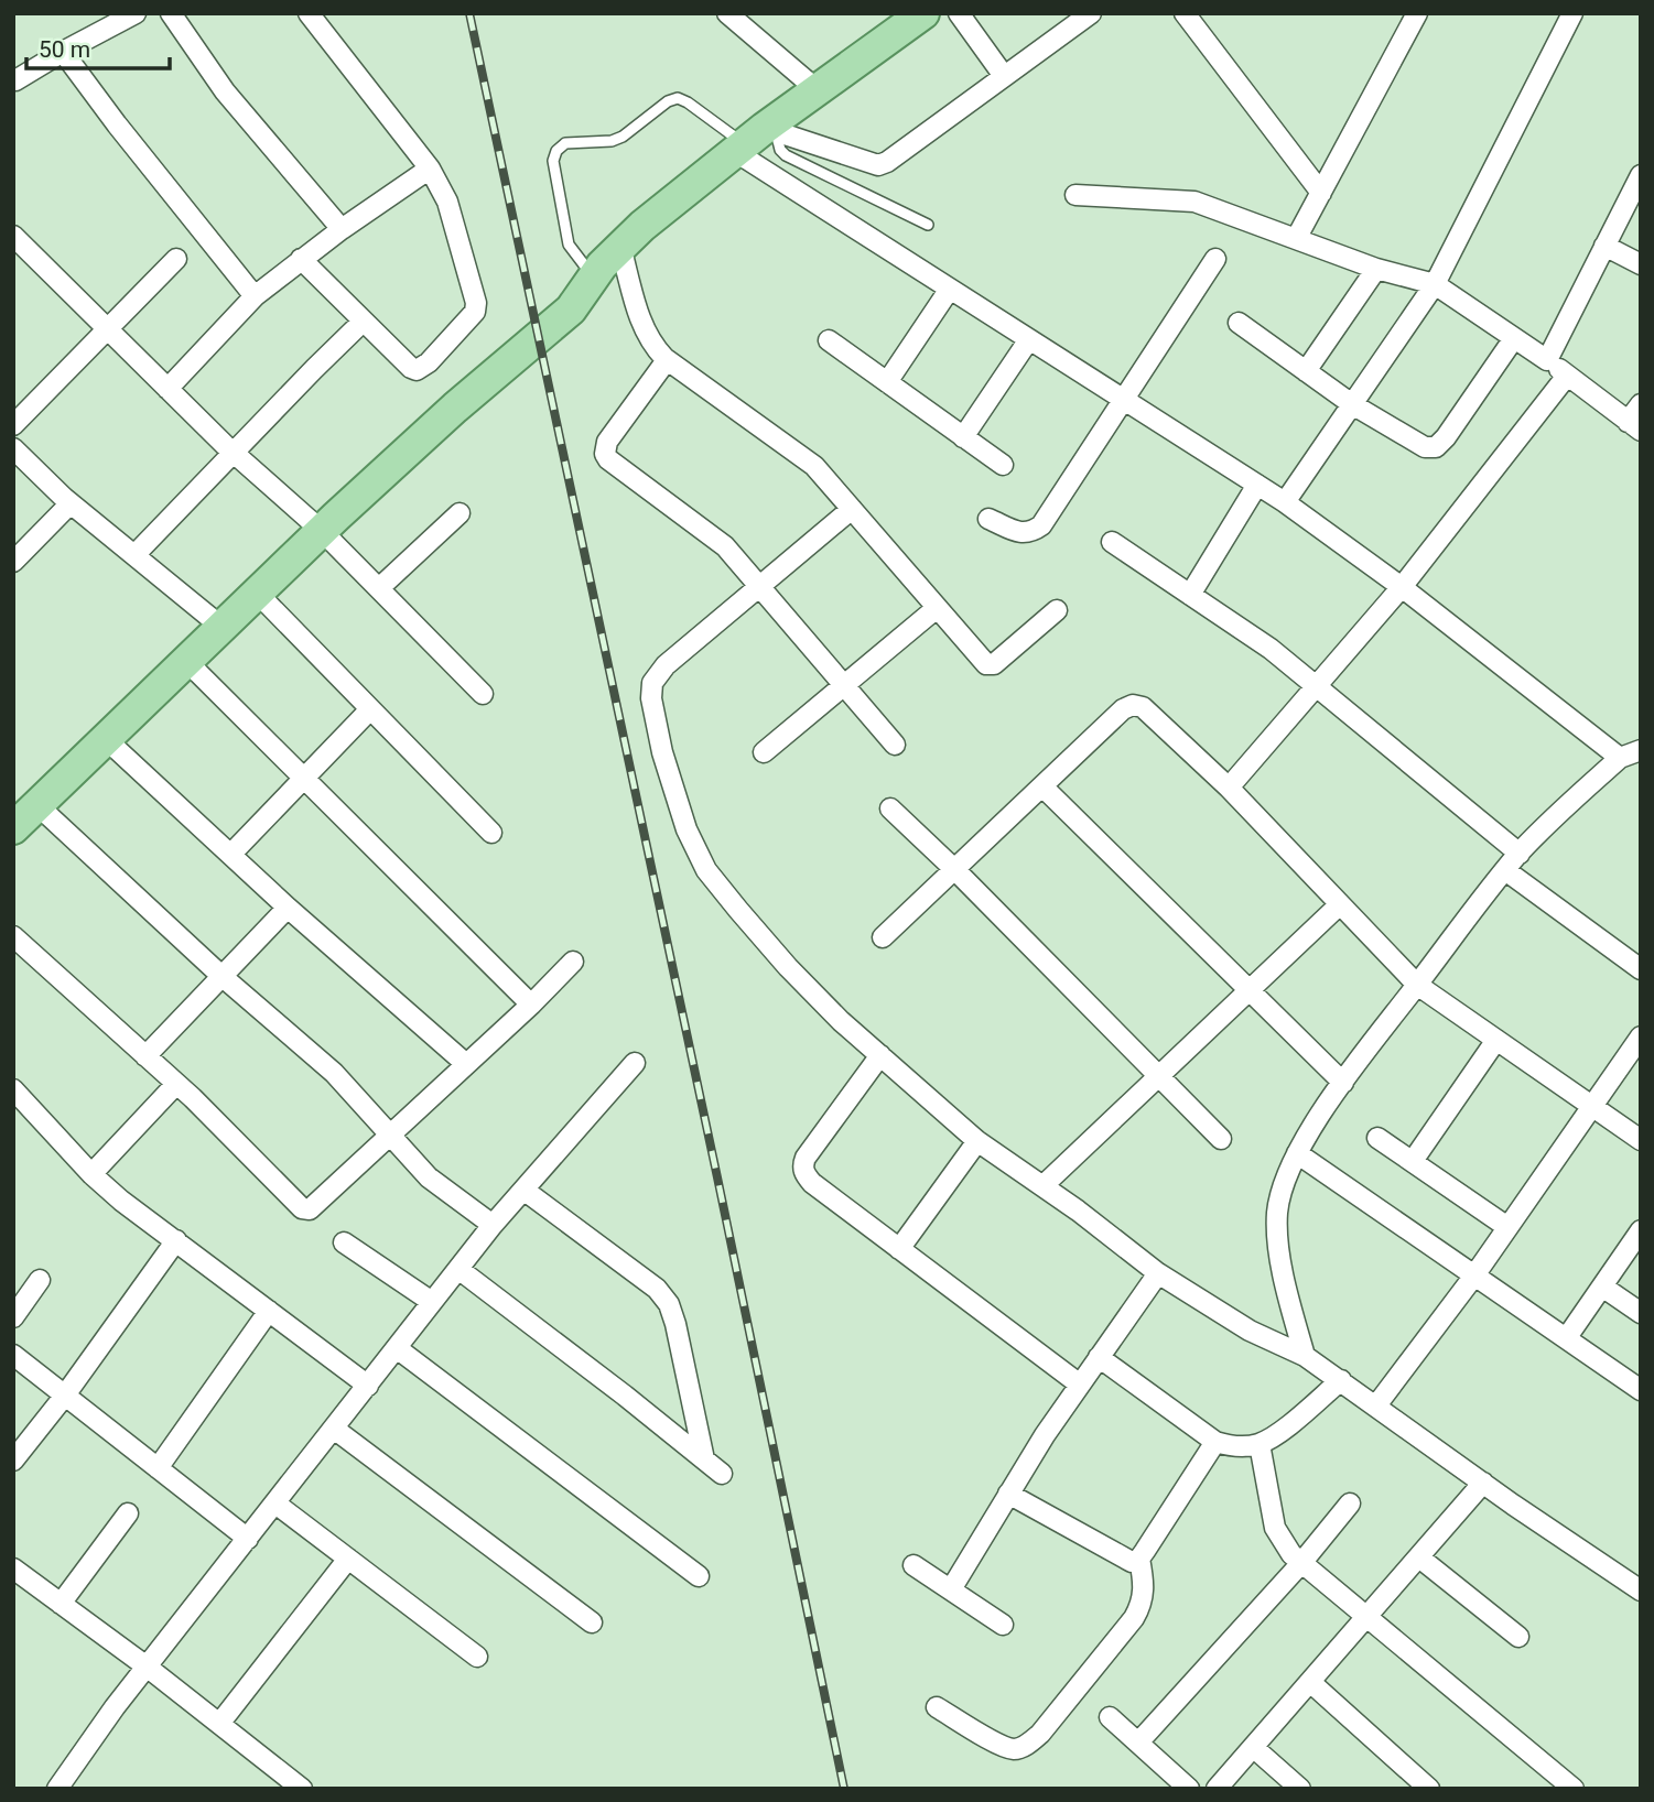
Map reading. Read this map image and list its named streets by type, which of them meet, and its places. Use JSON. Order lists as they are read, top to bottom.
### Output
{
  "scale_bar": "50 m"
}
